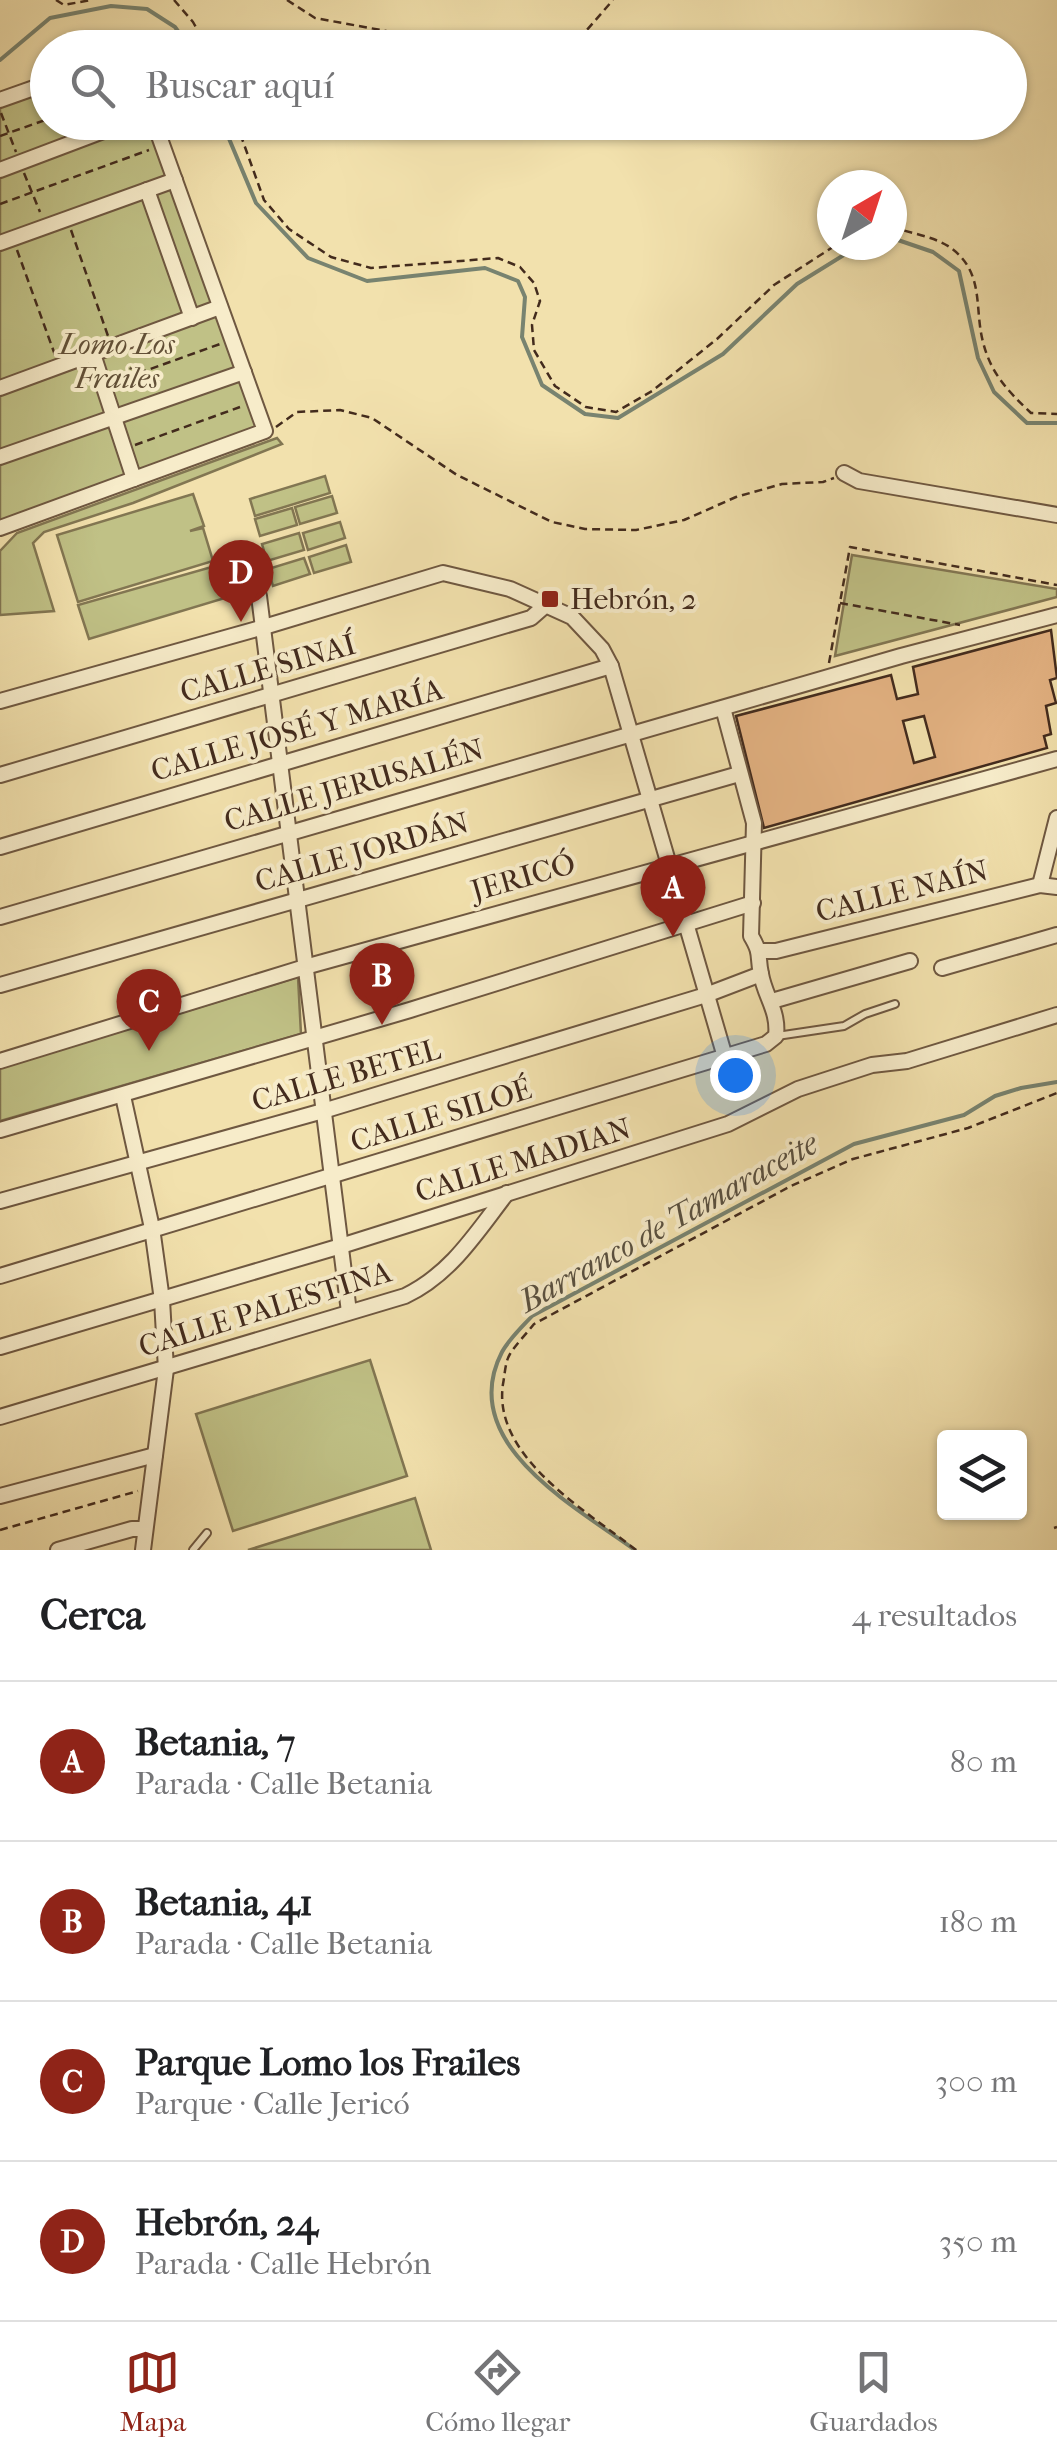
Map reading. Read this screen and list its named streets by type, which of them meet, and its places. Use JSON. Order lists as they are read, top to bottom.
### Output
{
  "streets": {
    "street": [
      "CALLE SINAÍ",
      "CALLE JOSÉ Y MARÍA",
      "CALLE JERUSALÉN",
      "CALLE JORDÁN",
      "JERICÓ",
      "CALLE NAÍN",
      "CALLE BETEL",
      "CALLE SILOÉ",
      "CALLE MADIAN",
      "CALLE PALESTINA"
    ]
  },
  "crossings": [
    ["CALLE MADIAN", "CALLE PALESTINA"]
  ],
  "water": ["Barranco de Tamaraceite"],
  "parks": ["Lomo Los Frailes"],
  "places": {
    "transit": ["Hebrón, 2"]
  },
  "north": "top right",
  "page": {
    "search": "Buscar aquí",
    "pins": [
      "D",
      "A",
      "B",
      "C"
    ],
    "heading": ["Cerca", "4 resultados"],
    "list": [
      {
        "mark": "A",
        "name": "Betania, 7",
        "note": "Parada · Calle Betania",
        "value": "80 m"
      },
      {
        "mark": "B",
        "name": "Betania, 41",
        "note": "Parada · Calle Betania",
        "value": "180 m"
      },
      {
        "mark": "C",
        "name": "Parque Lomo los Frailes",
        "note": "Parque · Calle Jericó",
        "value": "300 m"
      },
      {
        "mark": "D",
        "name": "Hebrón, 24",
        "note": "Parada · Calle Hebrón",
        "value": "350 m"
      }
    ],
    "nav": ["Mapa", "Cómo llegar", "Guardados"]
  }
}
